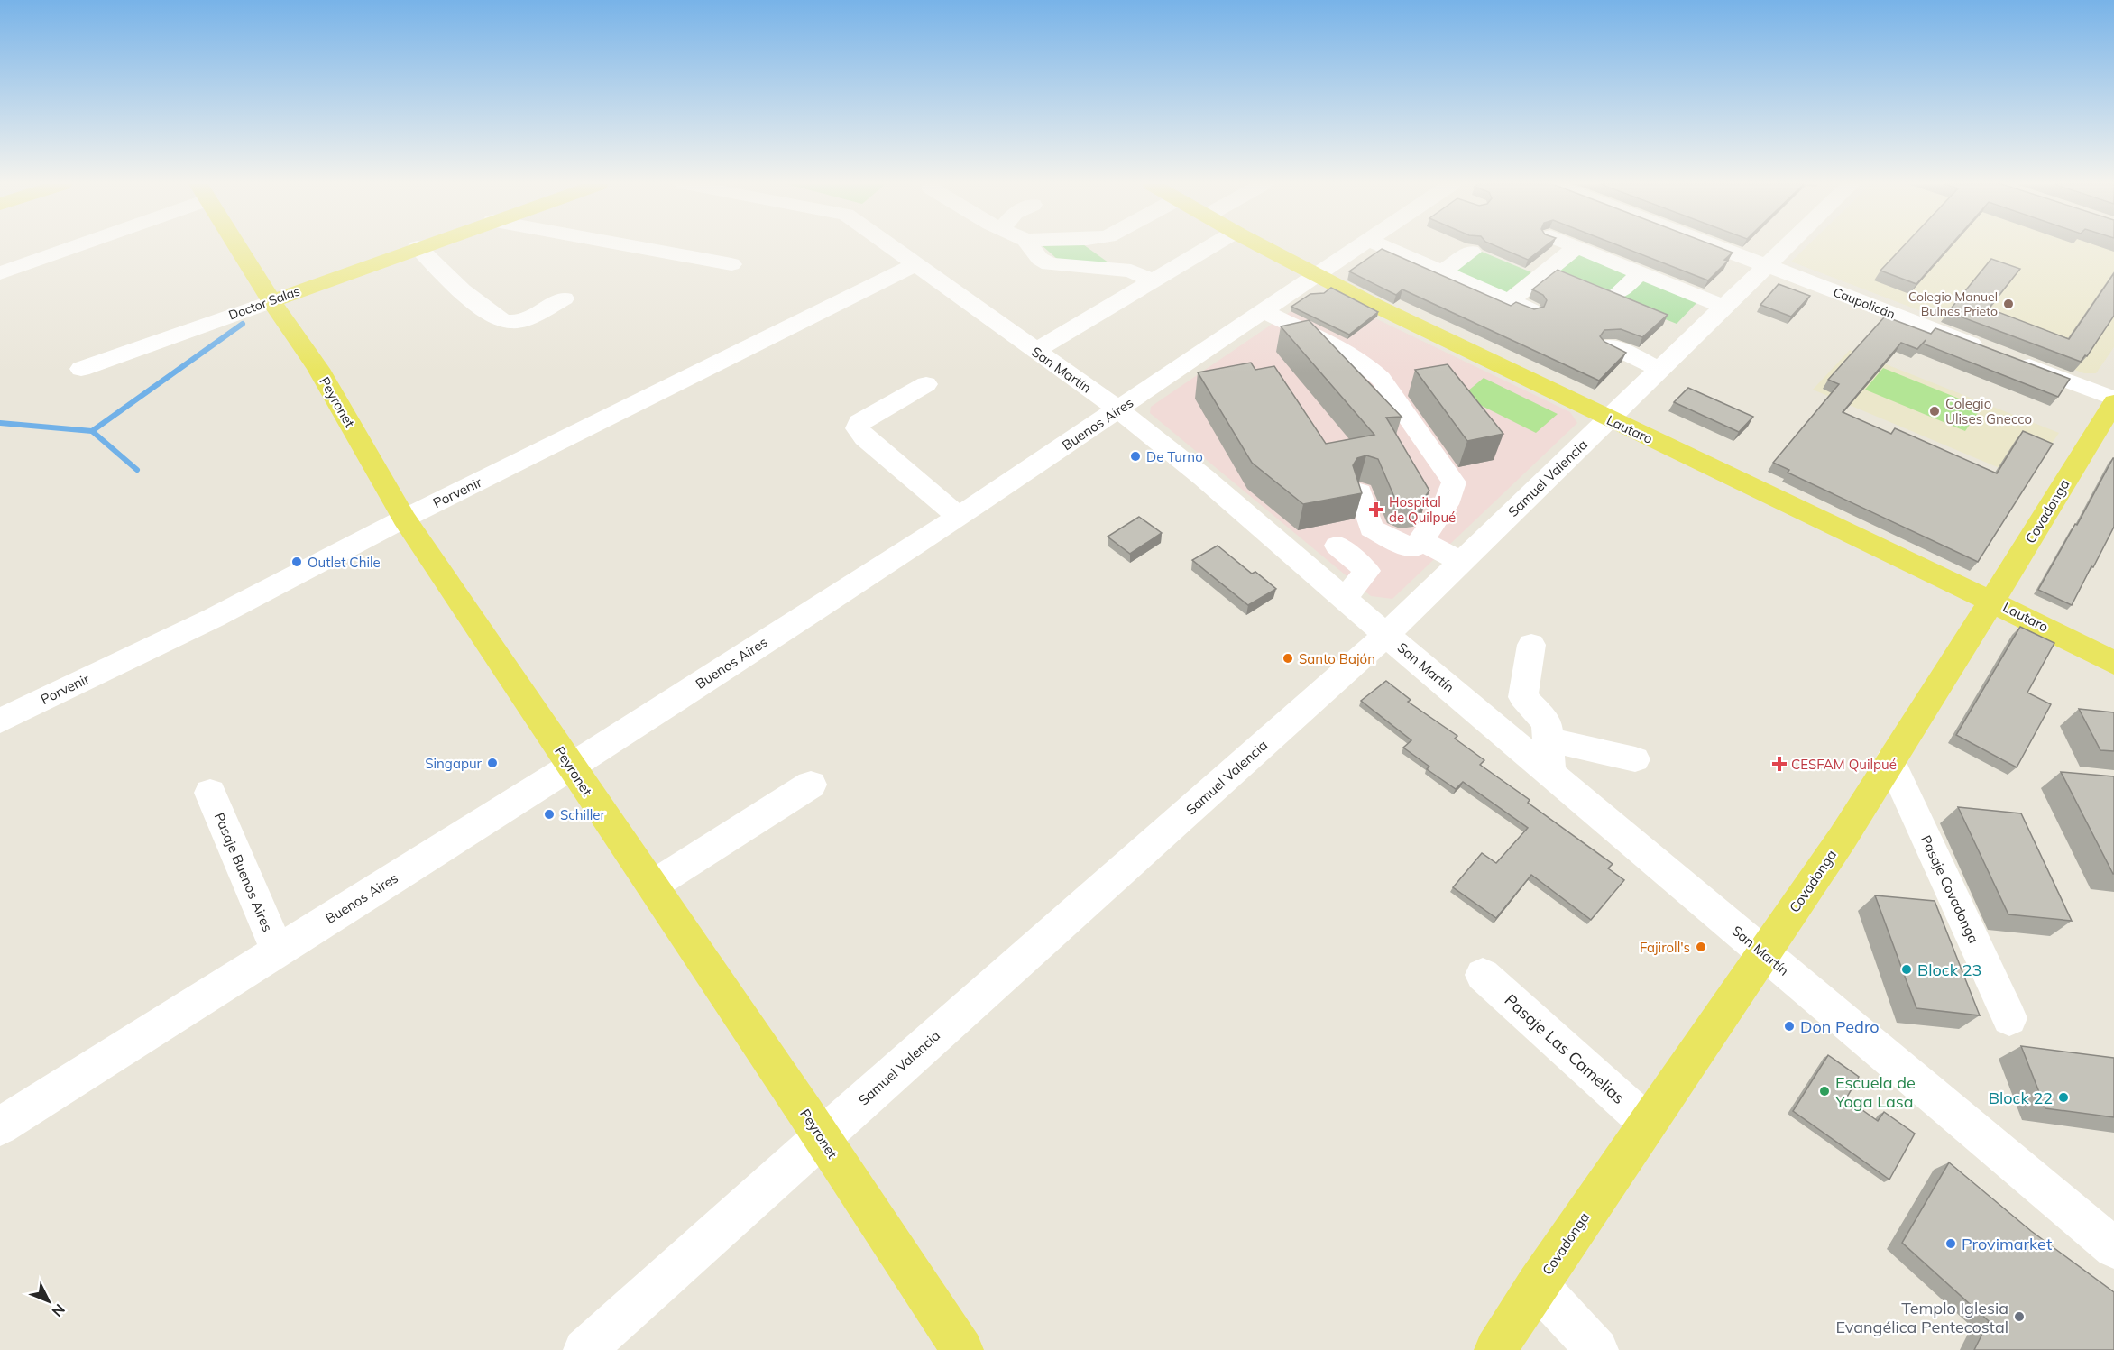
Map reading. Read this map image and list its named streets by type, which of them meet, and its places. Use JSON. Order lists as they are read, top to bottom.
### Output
{
  "streets": {
    "main road": [
      "Doctor Salas",
      "Peyronet",
      "Lautaro",
      "Covadonga"
    ],
    "street": [
      "Caupolicán",
      "San Martín",
      "Buenos Aires",
      "Samuel Valencia",
      "Porvenir",
      "Pasaje Buenos Aires",
      "Pasaje Covadonga",
      "Pasaje Las Camelias"
    ]
  },
  "crossings": [
    ["Doctor Salas", "Peyronet"],
    ["Caupolicán", "Samuel Valencia"],
    ["San Martín", "Buenos Aires"],
    ["San Martín", "Samuel Valencia"],
    ["San Martín", "Porvenir"],
    ["San Martín", "Covadonga"],
    ["Peyronet", "Buenos Aires"],
    ["Peyronet", "Samuel Valencia"],
    ["Peyronet", "Porvenir"],
    ["Buenos Aires", "Lautaro"],
    ["Buenos Aires", "Pasaje Buenos Aires"],
    ["Lautaro", "Samuel Valencia"],
    ["Lautaro", "Covadonga"],
    ["Covadonga", "Pasaje Covadonga"],
    ["Covadonga", "Pasaje Las Camelias"]
  ],
  "places": {
    "other": [
      "Colegio Manuel Bulnes Prieto",
      "Colegio Ulises Gnecco",
      "De Turno",
      "Outlet Chile",
      "Santo Bajón",
      "Singapur",
      "Schiller",
      "Fajiroll's",
      "Block 23",
      "Don Pedro",
      "Escuela de Yoga Lasa",
      "Block 22",
      "Provimarket",
      "Templo Iglesia Evangélica Pentecostal"
    ],
    "health": ["Hospital de Quilpué", "CESFAM Quilpué"]
  },
  "north": "bottom right"
}
